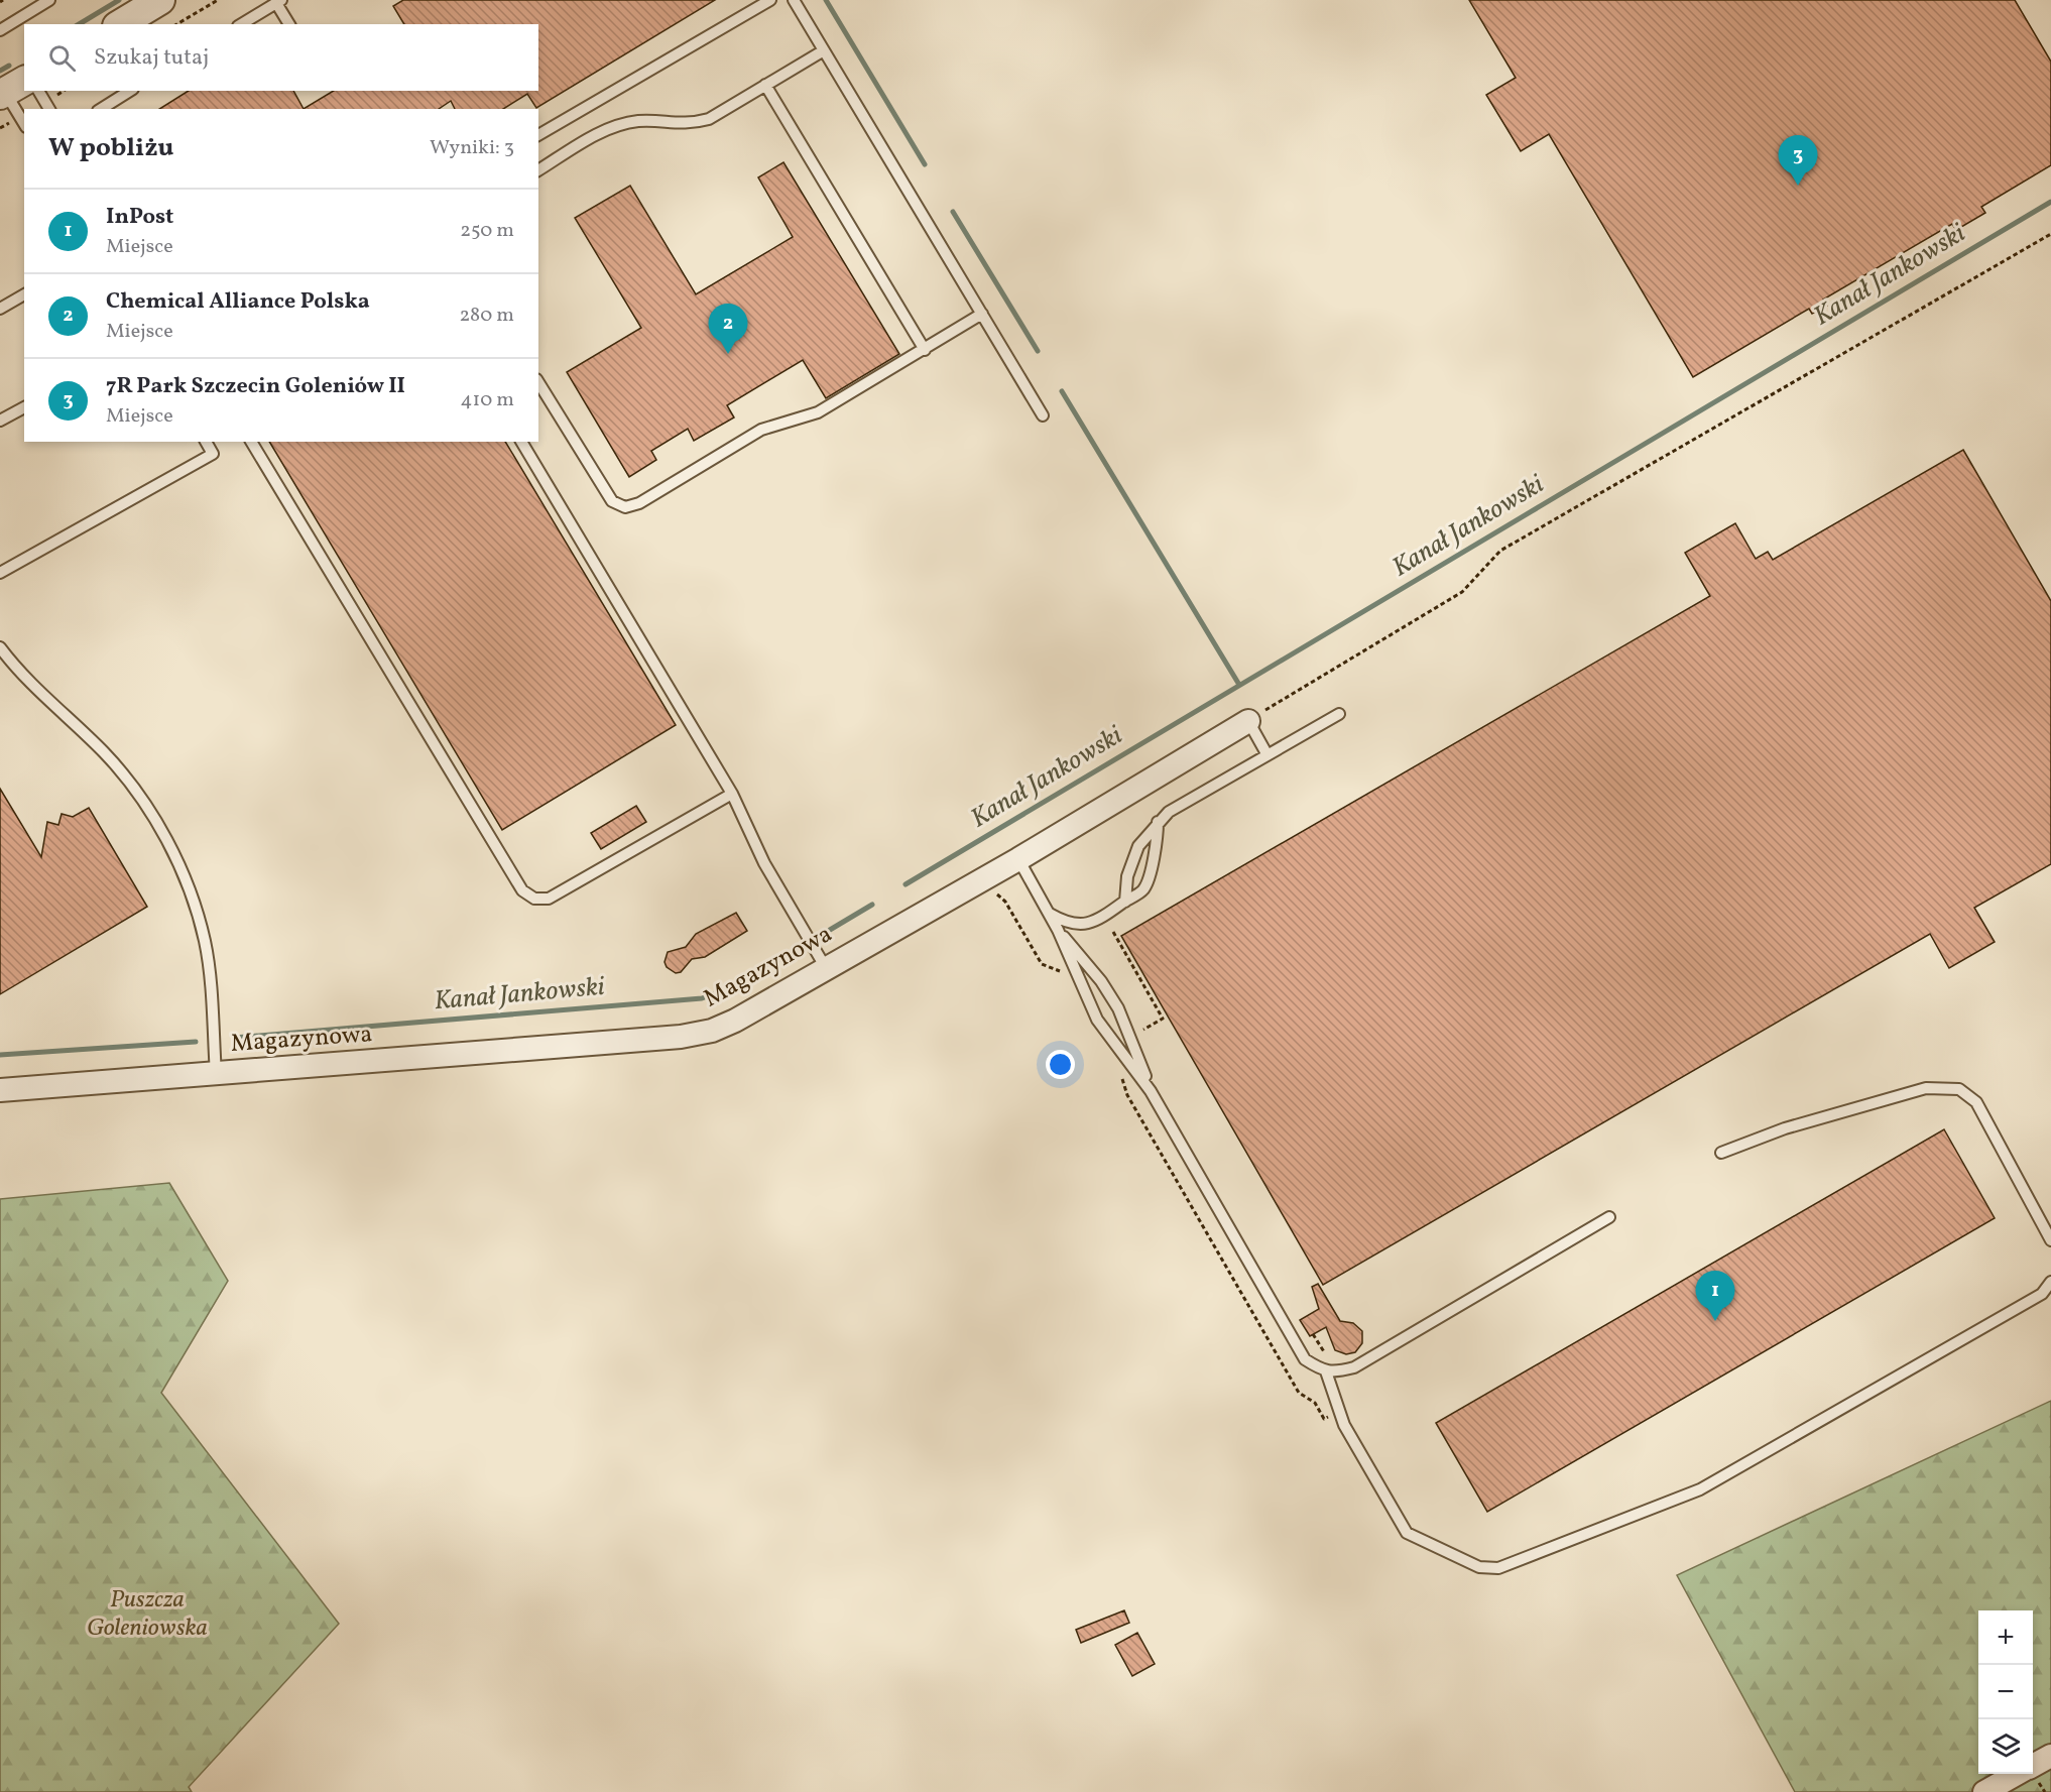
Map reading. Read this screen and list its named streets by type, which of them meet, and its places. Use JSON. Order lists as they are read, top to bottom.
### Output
{
  "streets": {
    "street": ["Magazynowa"]
  },
  "water": ["Kanał Jankowski"],
  "parks": ["Puszcza Goleniowska"],
  "page": {
    "search": "Szukaj tutaj",
    "heading": ["W pobliżu", "Wyniki: 3"],
    "pins": ["3", "2", "1"],
    "list": [
      {
        "mark": "1",
        "name": "InPost",
        "note": "Miejsce",
        "value": "250 m"
      },
      {
        "mark": "2",
        "name": "Chemical Alliance Polska",
        "note": "Miejsce",
        "value": "280 m"
      },
      {
        "mark": "3",
        "name": "7R Park Szczecin Goleniów II",
        "note": "Miejsce",
        "value": "410 m"
      }
    ],
    "map_buttons": ["+", "−"]
  }
}
